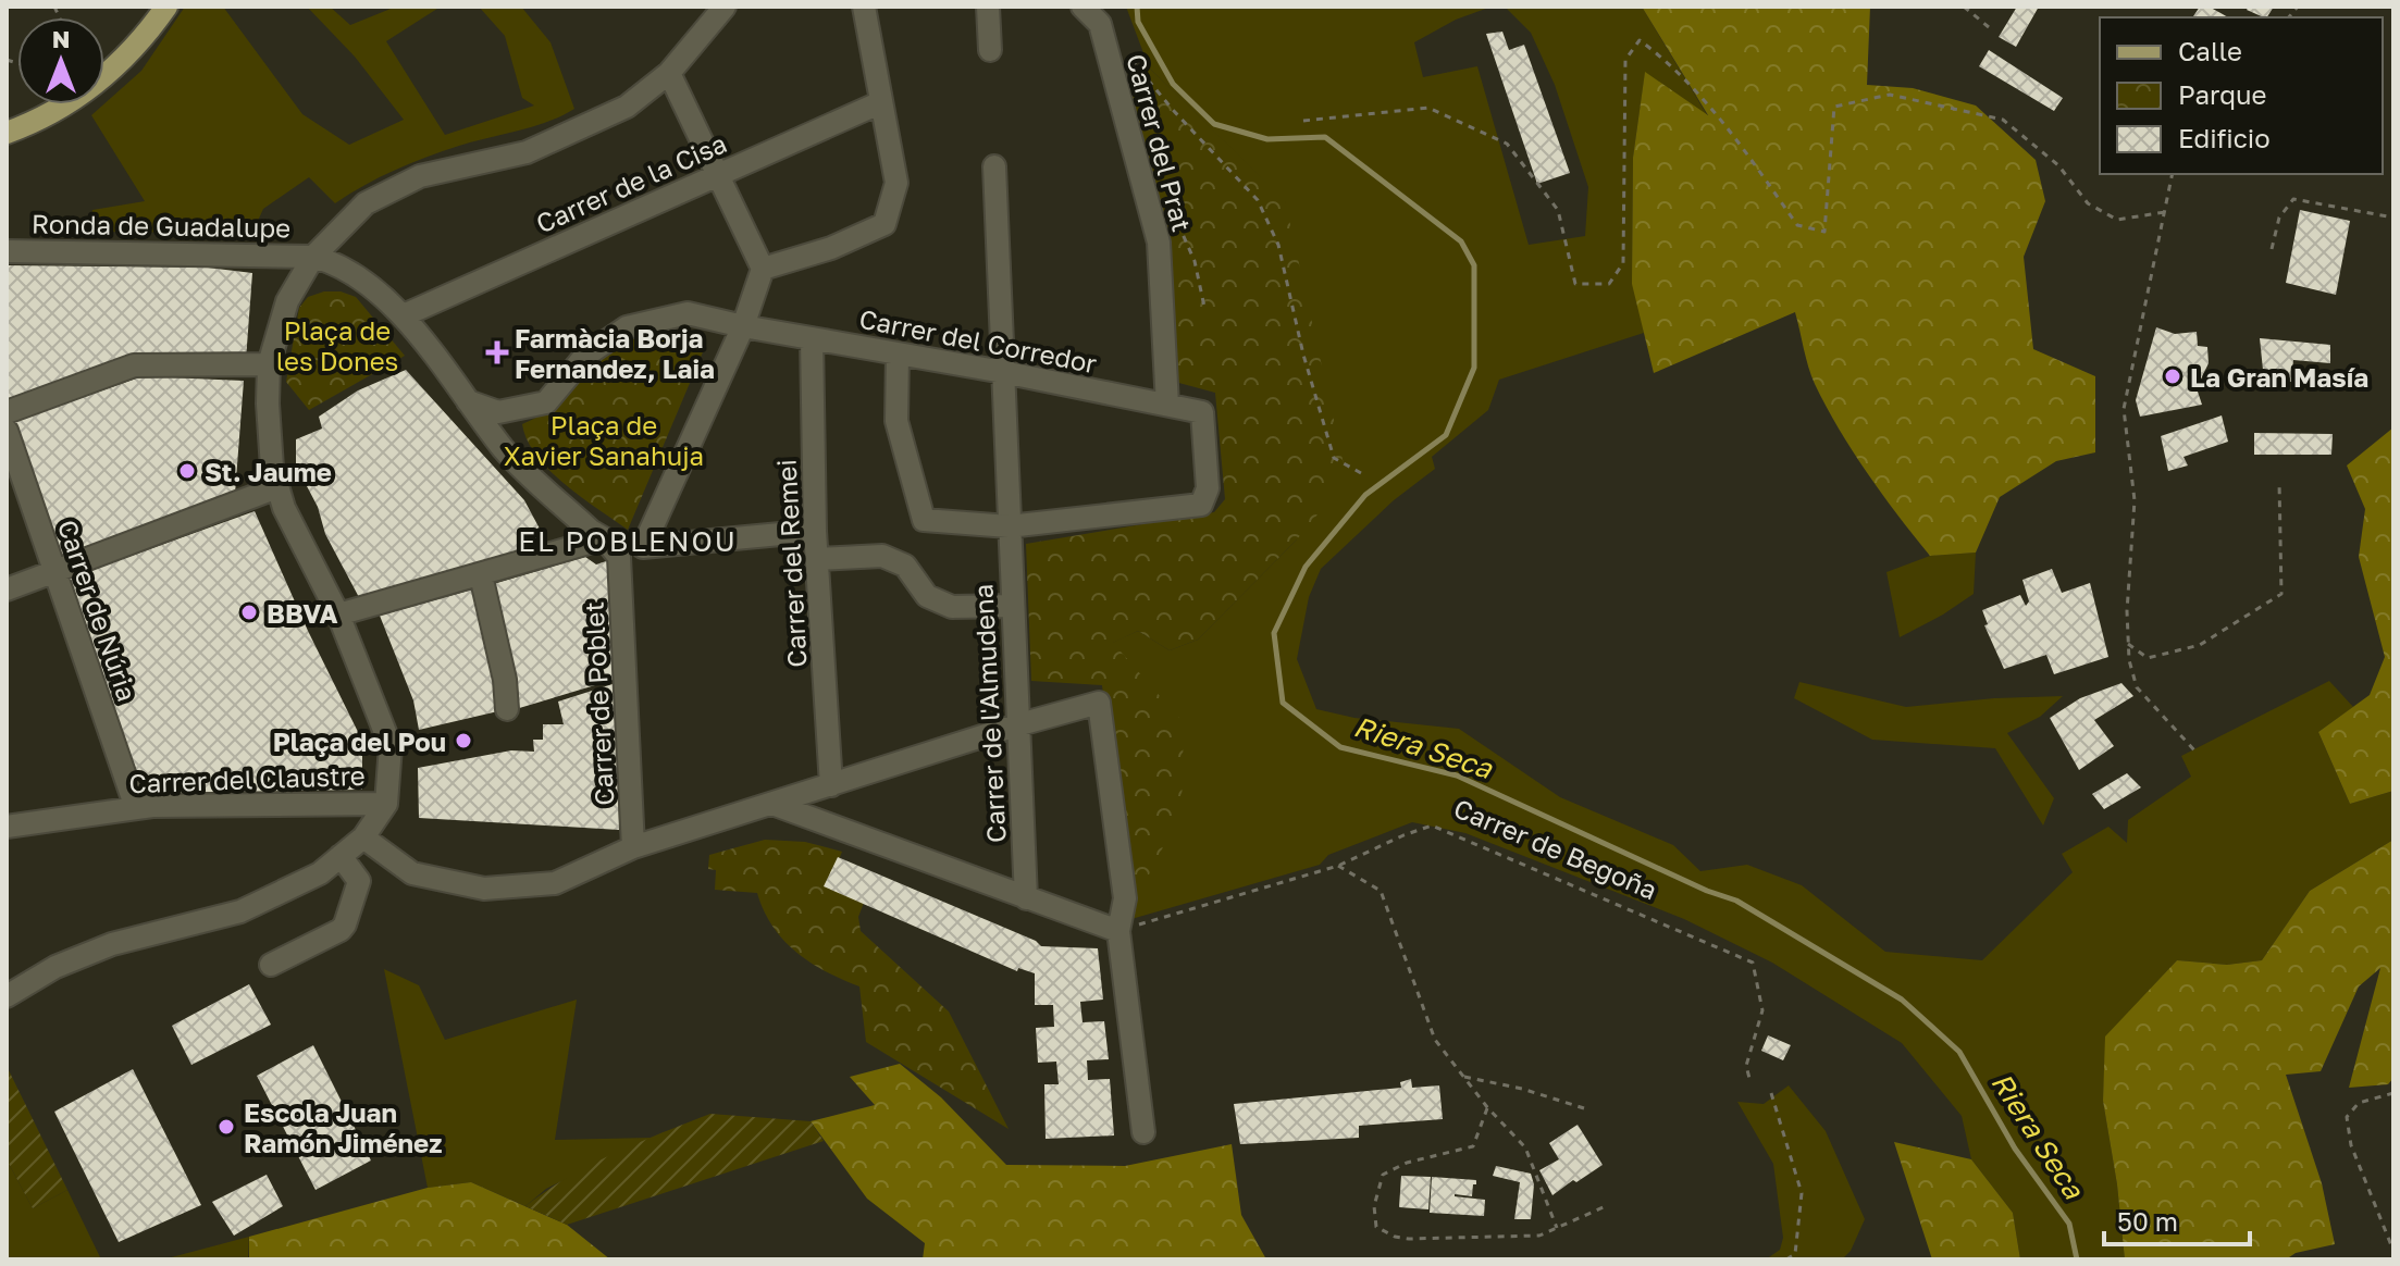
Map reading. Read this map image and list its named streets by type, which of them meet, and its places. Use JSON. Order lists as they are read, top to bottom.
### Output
{
  "streets": {
    "street": [
      "Carrer del Prat",
      "Carrer de la Cisa",
      "Ronda de Guadalupe",
      "Carrer del Corredor",
      "Carrer del Remei",
      "Carrer de Núria",
      "Carrer de Poblet",
      "Carrer de l'Almudena",
      "Carrer del Claustre"
    ],
    "path": ["Carrer de Begoña"]
  },
  "crossings": [
    ["Carrer del Prat", "Carrer del Corredor"],
    ["Carrer del Corredor", "Carrer del Remei"],
    ["Carrer del Corredor", "Carrer de l'Almudena"],
    ["Carrer de Núria", "Carrer del Claustre"]
  ],
  "districts": ["EL POBLENOU"],
  "water": ["Riera Seca"],
  "parks": ["Plaça de les Dones", "Plaça de Xavier Sanahuja"],
  "places": {
    "health": ["Farmàcia Borja Fernandez, Laia"],
    "other": [
      "La Gran Masía",
      "St. Jaume",
      "BBVA",
      "Plaça del Pou",
      "Escola Juan Ramón Jiménez"
    ]
  },
  "legend": ["Calle", "Parque", "Edificio"],
  "scale_bar": "50 m",
  "north": "top"
}
